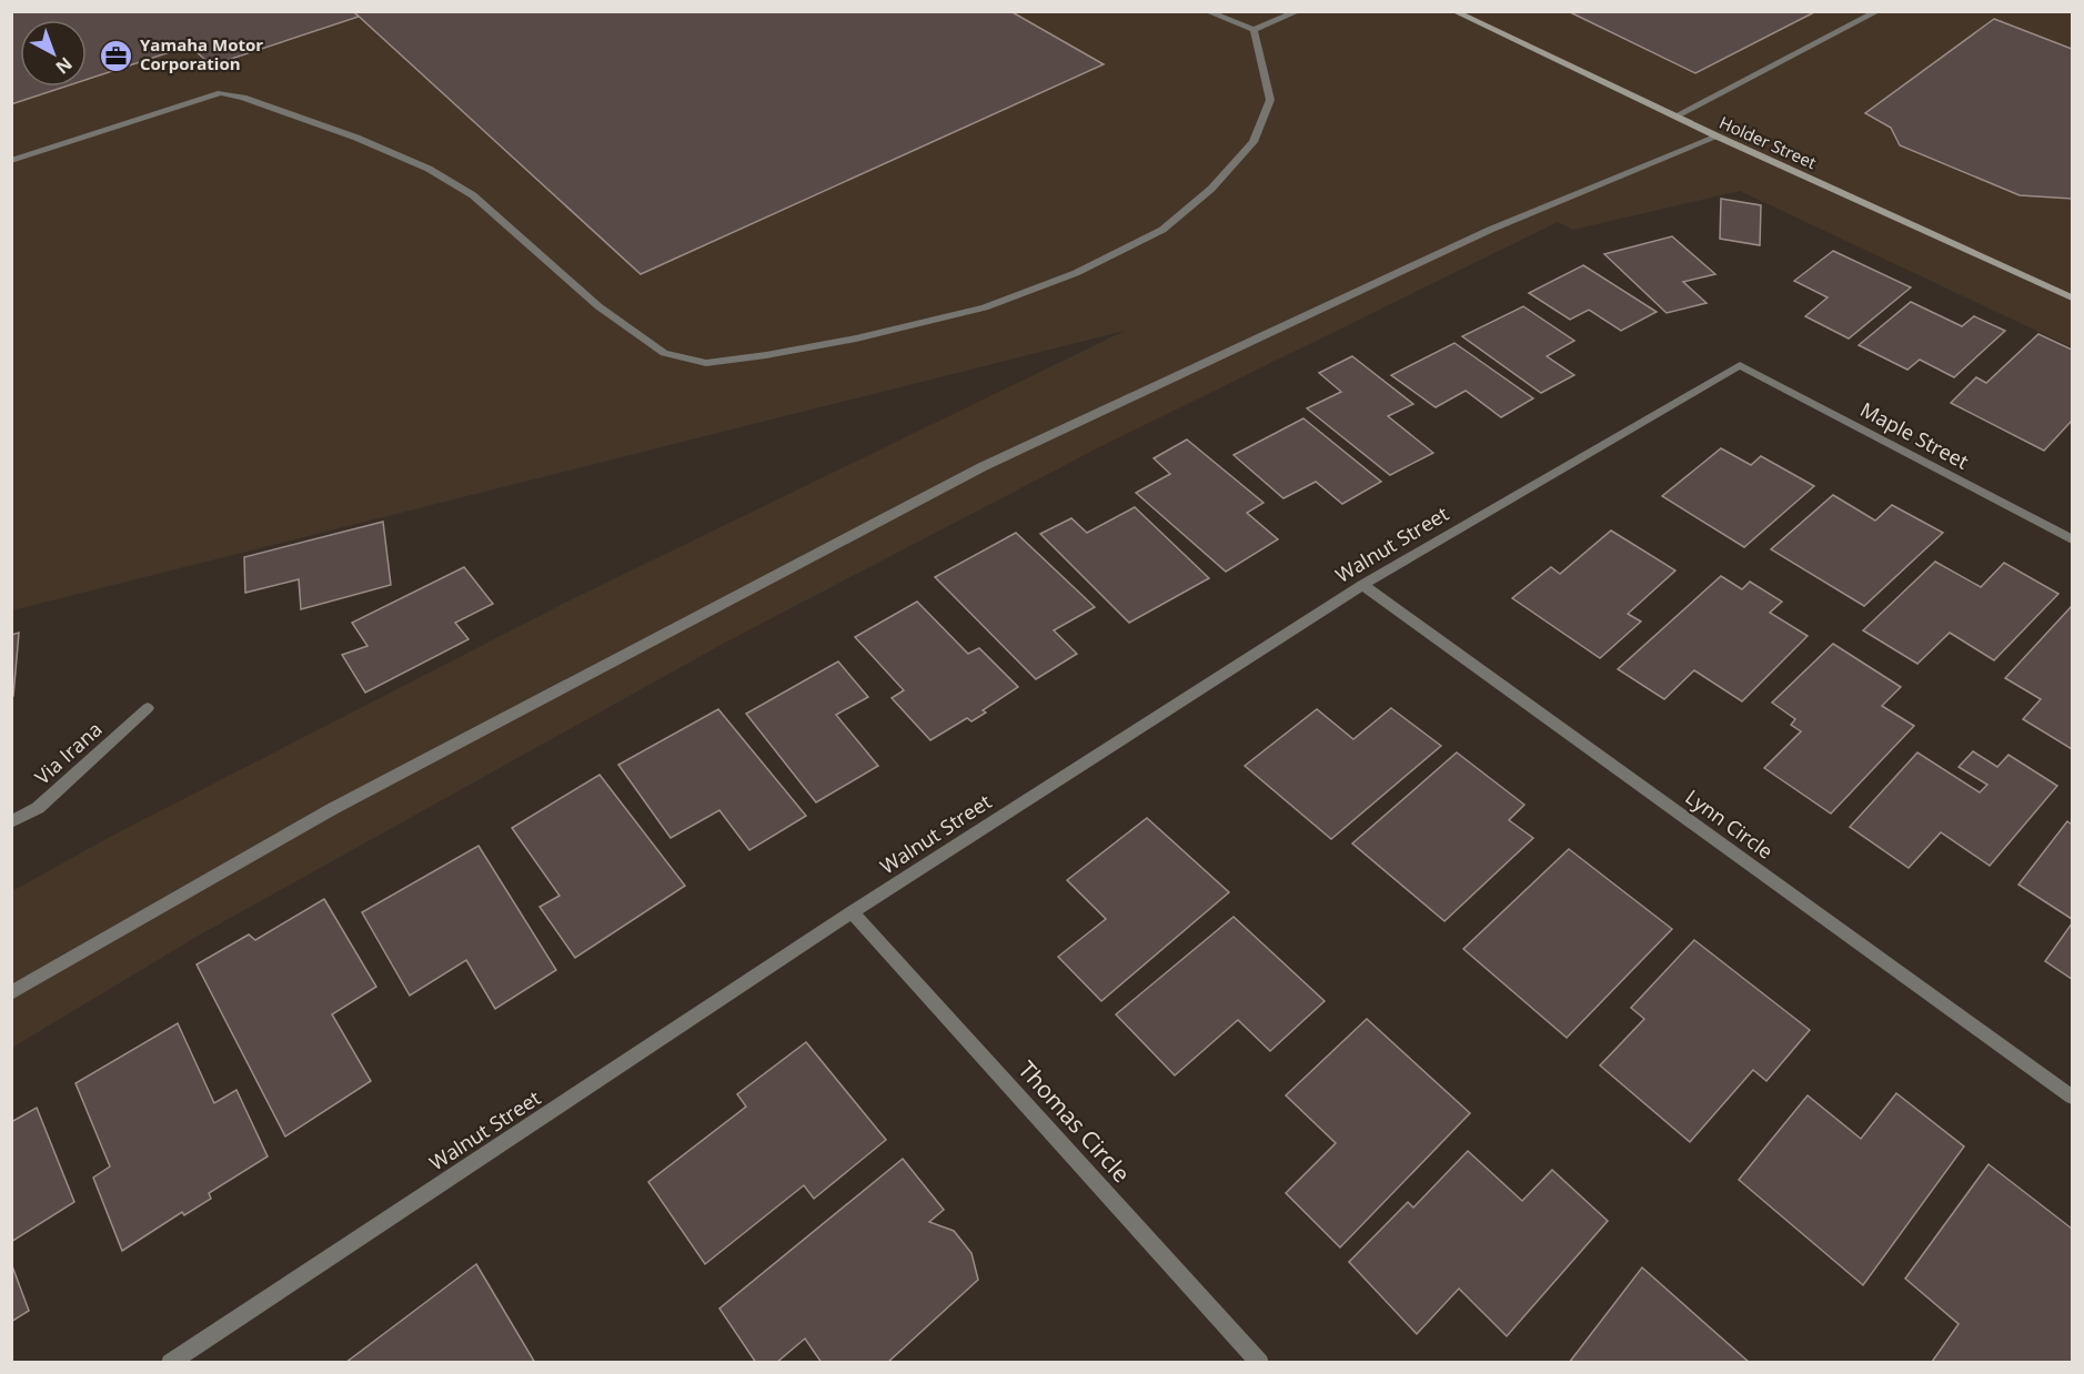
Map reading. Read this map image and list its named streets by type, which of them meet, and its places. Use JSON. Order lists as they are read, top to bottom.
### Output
{
  "streets": {
    "street": [
      "Holder Street",
      "Maple Street",
      "Walnut Street",
      "Via Irana",
      "Lynn Circle",
      "Thomas Circle"
    ]
  },
  "crossings": [
    ["Maple Street", "Walnut Street"],
    ["Walnut Street", "Lynn Circle"],
    ["Walnut Street", "Thomas Circle"]
  ],
  "places": {
    "office": ["Yamaha Motor Corporation"]
  },
  "north": "bottom right"
}
